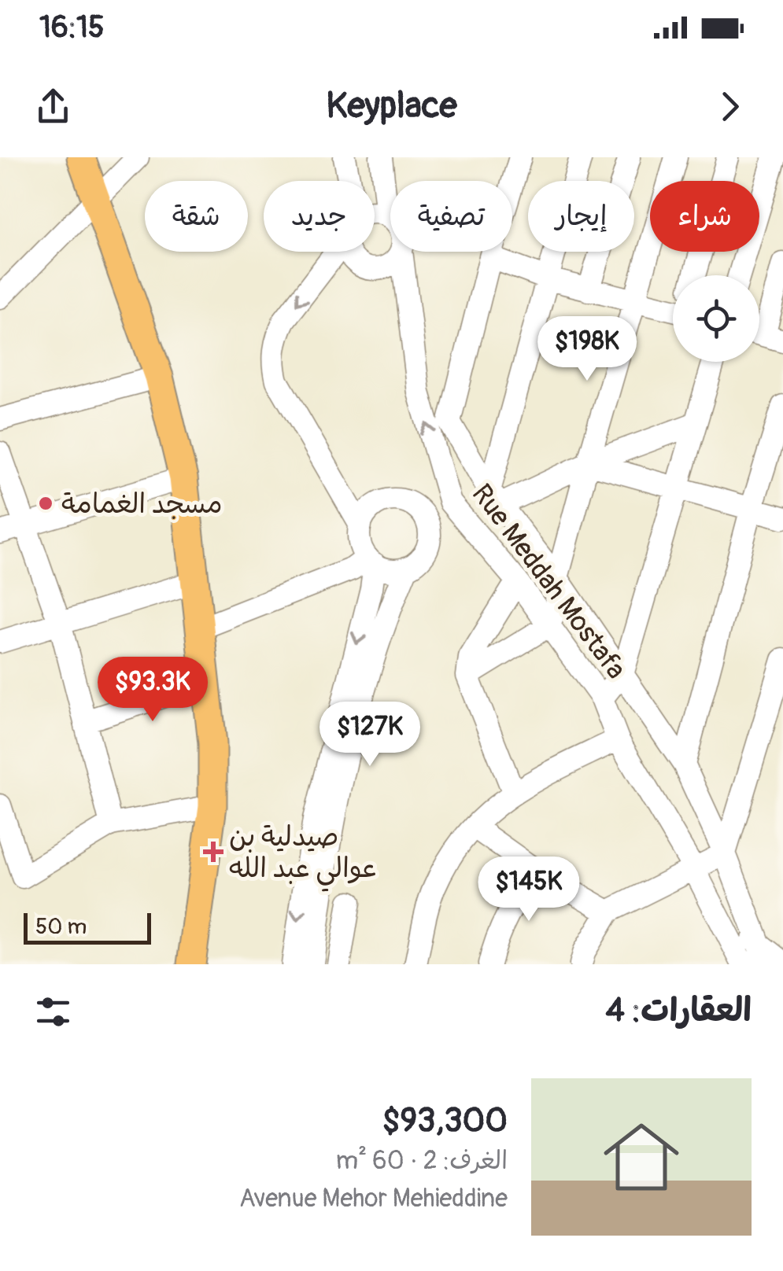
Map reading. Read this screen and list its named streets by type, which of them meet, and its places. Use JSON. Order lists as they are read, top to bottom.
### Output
{
  "streets": {
    "street": ["Rue Meddah Mostafa"]
  },
  "places": {
    "other": ["مسجد الغمامة"],
    "health": ["صيدلية بن عوالي عبد الله"]
  },
  "scale_bar": "50 m",
  "page": {
    "status": "16:15",
    "header": "Keyplace",
    "chip": [
      "شراء",
      "إيجار",
      "تصفية",
      "جديد",
      "شقة"
    ],
    "price": [
      "$198K",
      "$93.3K",
      "$127K",
      "$145K"
    ],
    "scale": "50 m",
    "heading": "العقارات: 4",
    "list": [
      {
        "name": "$93,300",
        "note": "الغرف: 2 · 60 m² · Avenue Mehor Mehieddine"
      }
    ]
  }
}
